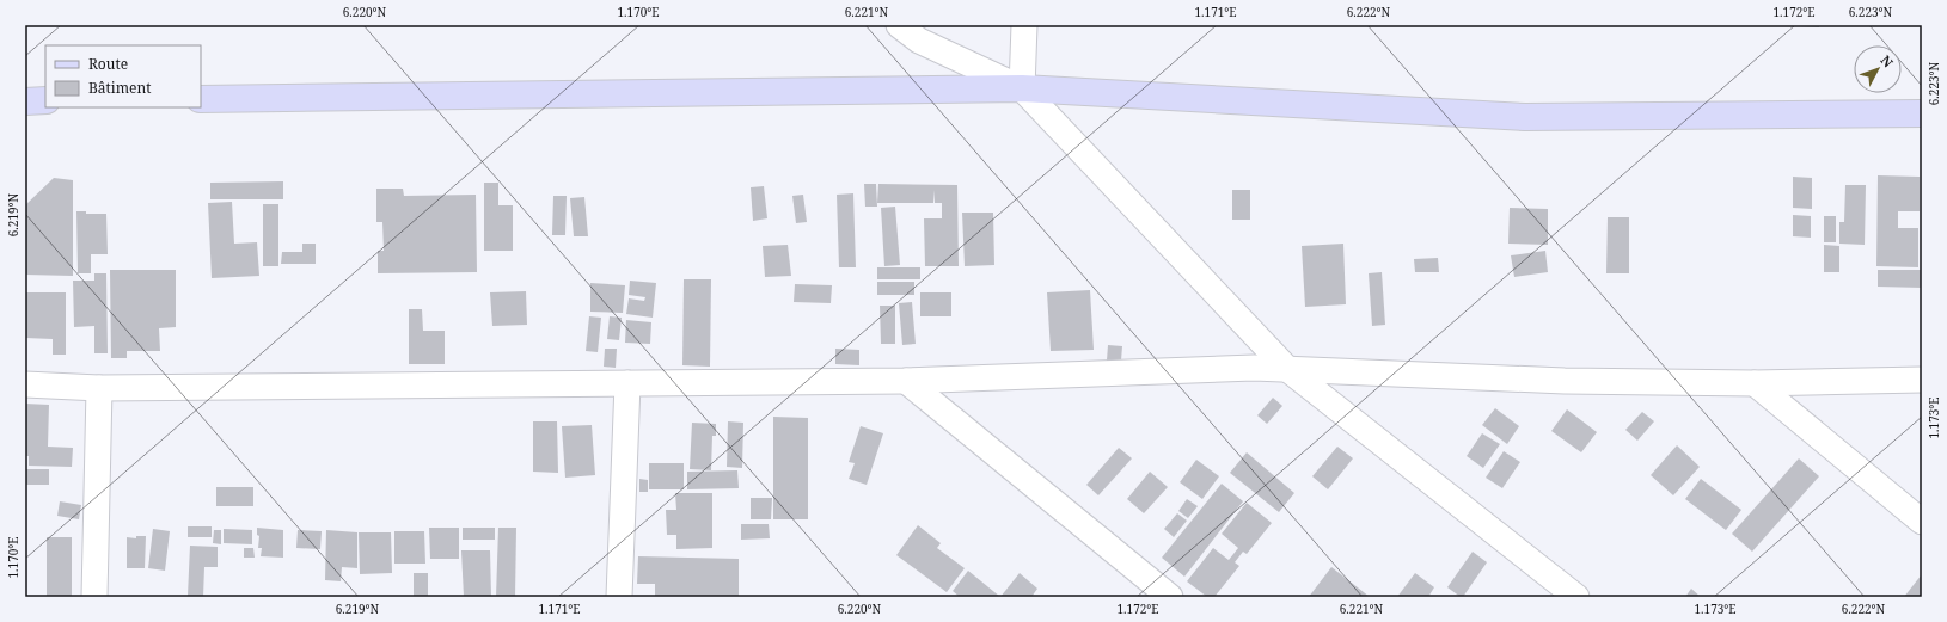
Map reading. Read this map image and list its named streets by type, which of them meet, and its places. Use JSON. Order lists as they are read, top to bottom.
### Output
{
  "legend": ["Route", "Bâtiment"],
  "north": "top right",
  "coordinates": [
    "6.220°N",
    "1.170°E",
    "6.221°N",
    "1.171°E",
    "6.222°N",
    "1.172°E",
    "6.223°N",
    "6.219°N",
    "1.173°E"
  ]
}
